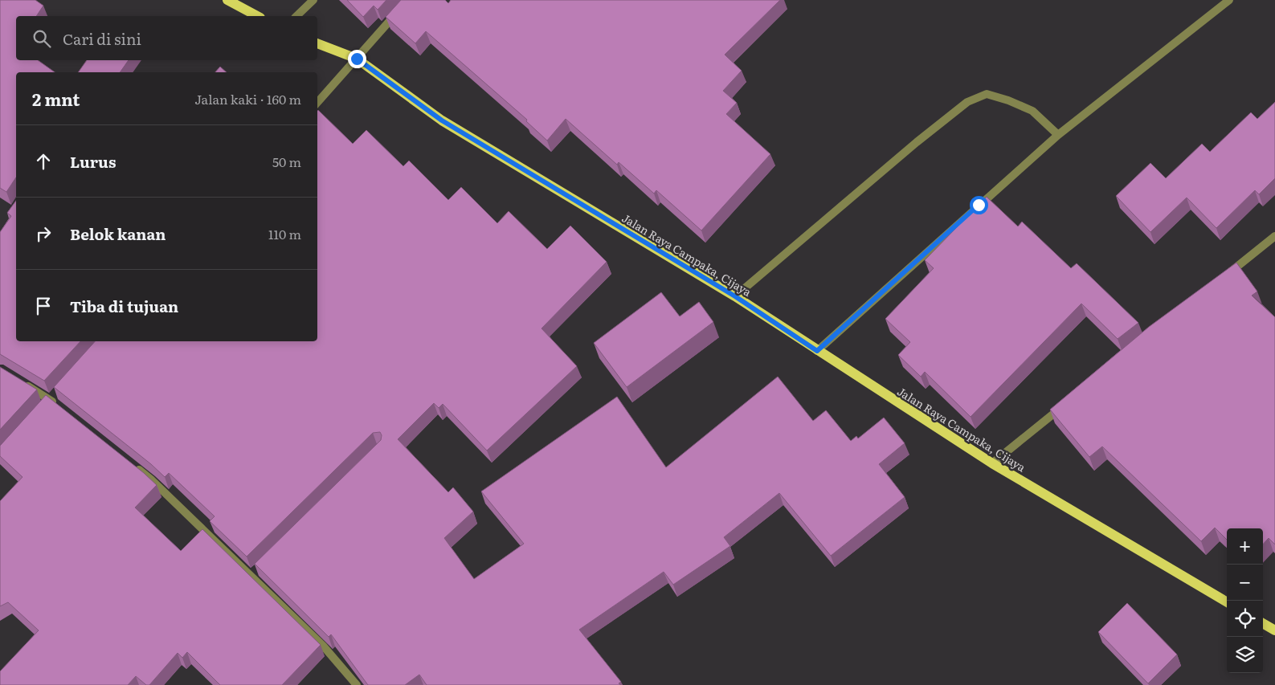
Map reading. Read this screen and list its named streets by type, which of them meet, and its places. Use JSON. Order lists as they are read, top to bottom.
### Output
{
  "streets": {
    "main road": ["Jalan Raya Campaka, Cijaya"]
  },
  "page": {
    "search": "Cari di sini",
    "heading": ["2 mnt", "Jalan kaki · 160 m"],
    "list": [
      ["Lurus", "50 m"],
      ["Belok kanan", "110 m"],
      "Tiba di tujuan"
    ],
    "map_buttons": ["+", "−"]
  }
}
